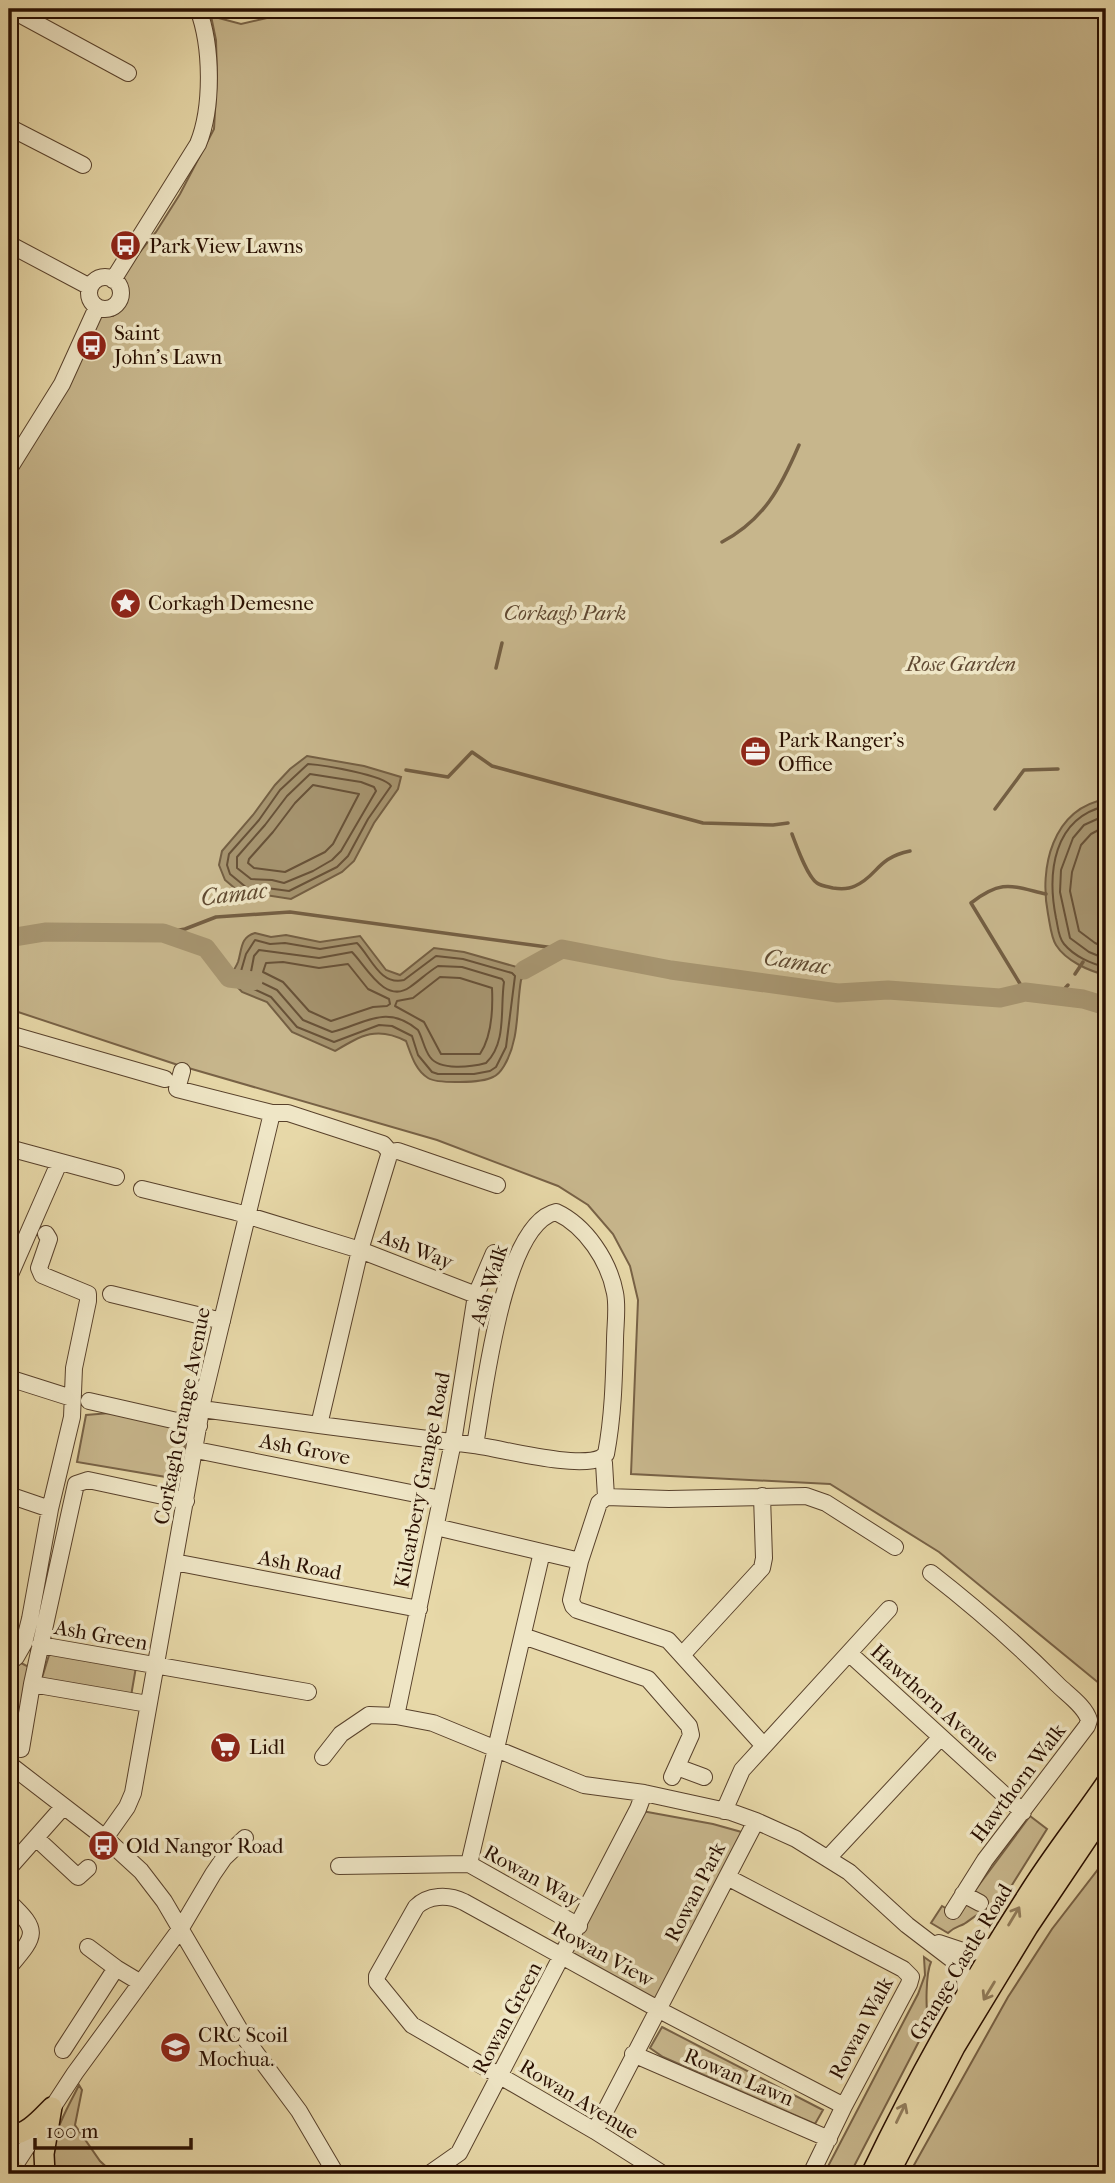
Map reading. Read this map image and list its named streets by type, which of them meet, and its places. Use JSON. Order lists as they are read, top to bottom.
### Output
{
  "streets": {
    "main road": ["Grange Castle Road"],
    "street": [
      "Ash Way",
      "Ash Walk",
      "Corkagh Grange Avenue",
      "Ash Grove",
      "Kilcarbery Grange Road",
      "Ash Road",
      "Ash Green",
      "Hawthorn Avenue",
      "Hawthorn Walk",
      "Rowan Way",
      "Rowan Park",
      "Rowan View",
      "Rowan Green",
      "Rowan Walk",
      "Rowan Lawn",
      "Rowan Avenue"
    ]
  },
  "crossings": [
    ["Ash Way", "Kilcarbery Grange Road"],
    ["Corkagh Grange Avenue", "Ash Grove"],
    ["Corkagh Grange Avenue", "Ash Road"],
    ["Corkagh Grange Avenue", "Ash Green"],
    ["Ash Grove", "Kilcarbery Grange Road"],
    ["Kilcarbery Grange Road", "Ash Road"],
    ["Hawthorn Avenue", "Hawthorn Walk"],
    ["Rowan Way", "Rowan Green"],
    ["Rowan Park", "Rowan View"],
    ["Rowan Park", "Rowan Walk"],
    ["Rowan Park", "Rowan Lawn"],
    ["Rowan Park", "Rowan Avenue"],
    ["Rowan View", "Rowan Green"],
    ["Rowan View", "Rowan Walk"],
    ["Rowan View", "Rowan Avenue"],
    ["Rowan Green", "Rowan Avenue"],
    ["Rowan Walk", "Rowan Lawn"]
  ],
  "water": ["Camac"],
  "parks": ["Corkagh Park", "Rose Garden"],
  "places": {
    "bus stop": ["Park View Lawns", "Saint John's Lawn", "Old Nangor Road"],
    "place": ["Corkagh Demesne"],
    "office": ["Park Ranger's Office"],
    "supermarket": ["Lidl"],
    "school or university": ["CRC Scoil Mochua."]
  },
  "scale_bar": "100 m"
}
